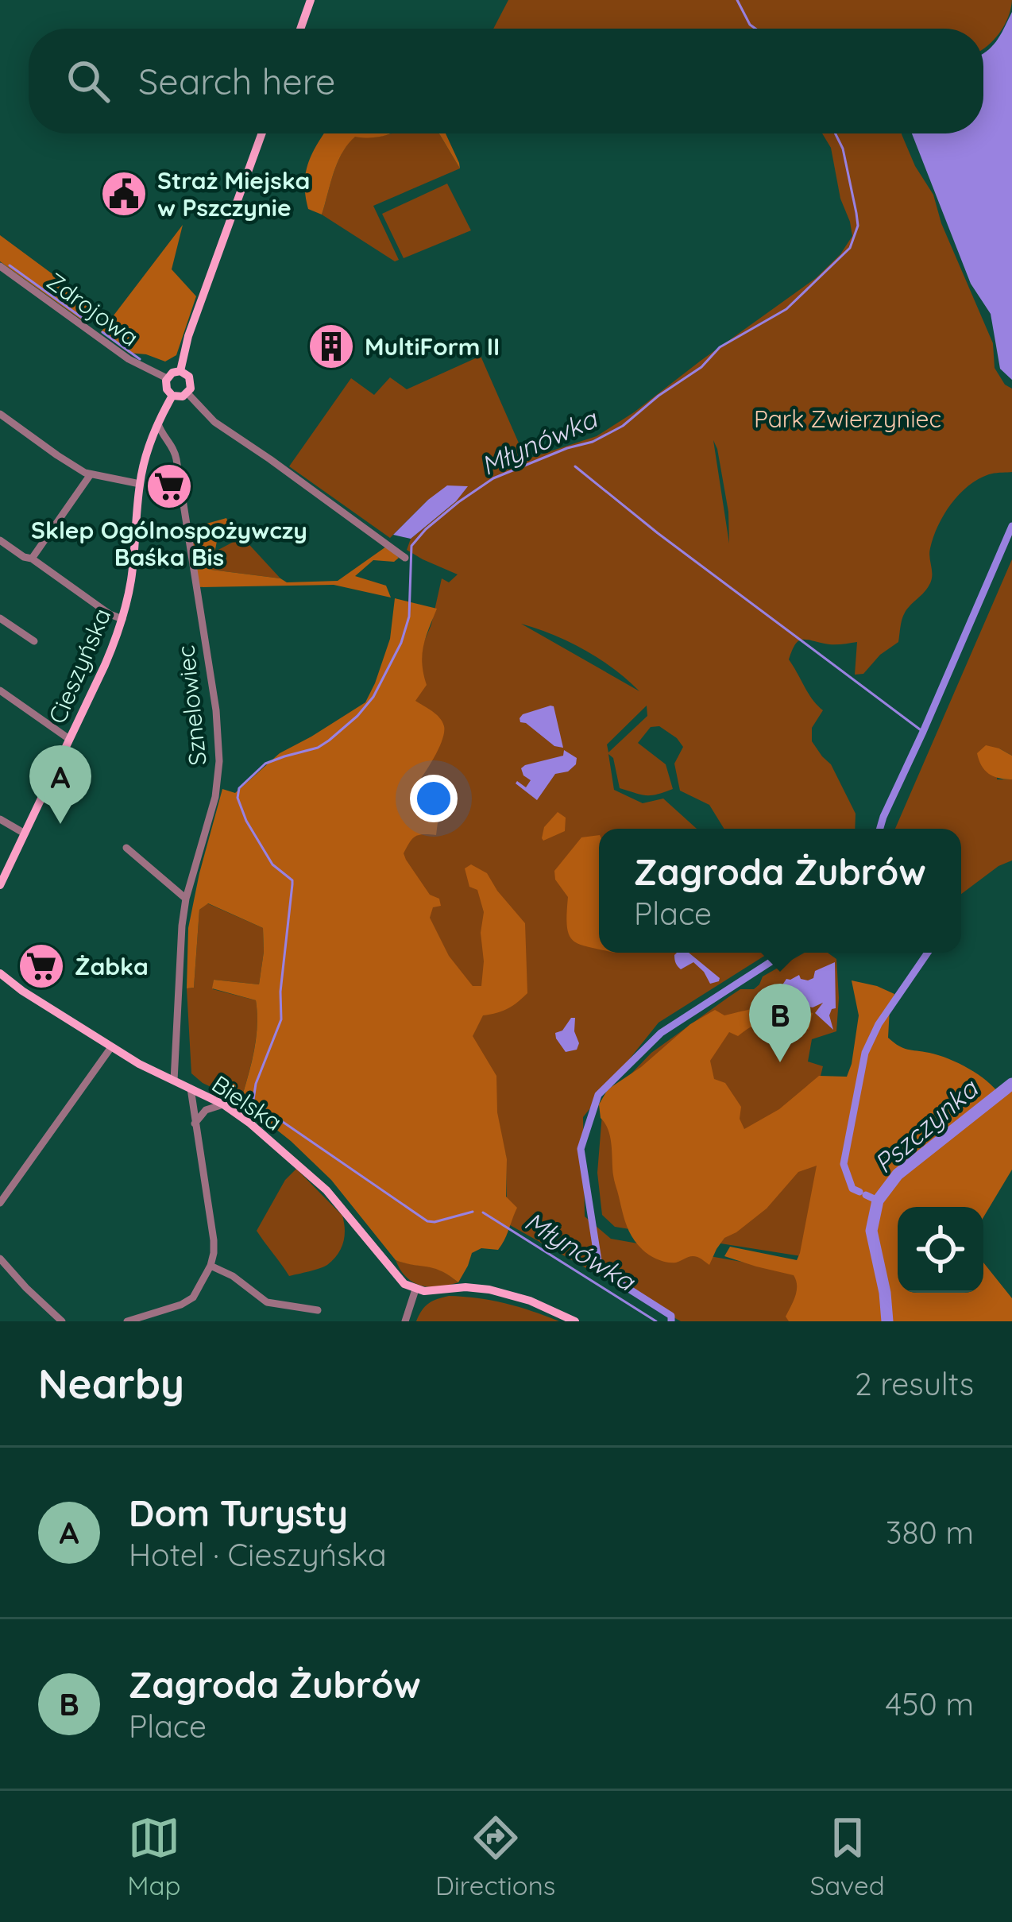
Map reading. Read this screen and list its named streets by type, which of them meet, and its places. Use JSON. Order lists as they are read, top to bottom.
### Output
{
  "streets": {
    "main road": ["Cieszyńska", "Bielska"],
    "street": ["Zdrojowa", "Sznelowiec"]
  },
  "crossings": [
    ["Zdrojowa", "Cieszyńska"],
    ["Cieszyńska", "Sznelowiec"],
    ["Sznelowiec", "Bielska"]
  ],
  "water": ["Młynówka", "Pszczynka"],
  "parks": ["Park Zwierzyniec"],
  "places": {
    "public building": ["Straż Miejska w Pszczynie"],
    "building": ["MultiForm II"],
    "supermarket": ["Sklep Ogólnospożywczy Baśka Bis", "Żabka"]
  },
  "page": {
    "search": "Search here",
    "pins": ["A", "B"],
    "popup": ["Zagroda Żubrów", "Place"],
    "heading": ["Nearby", "2 results"],
    "list": [
      {
        "mark": "A",
        "name": "Dom Turysty",
        "note": "Hotel · Cieszyńska",
        "value": "380 m"
      },
      {
        "mark": "B",
        "name": "Zagroda Żubrów",
        "note": "Place",
        "value": "450 m"
      }
    ],
    "nav": ["Map", "Directions", "Saved"]
  }
}
